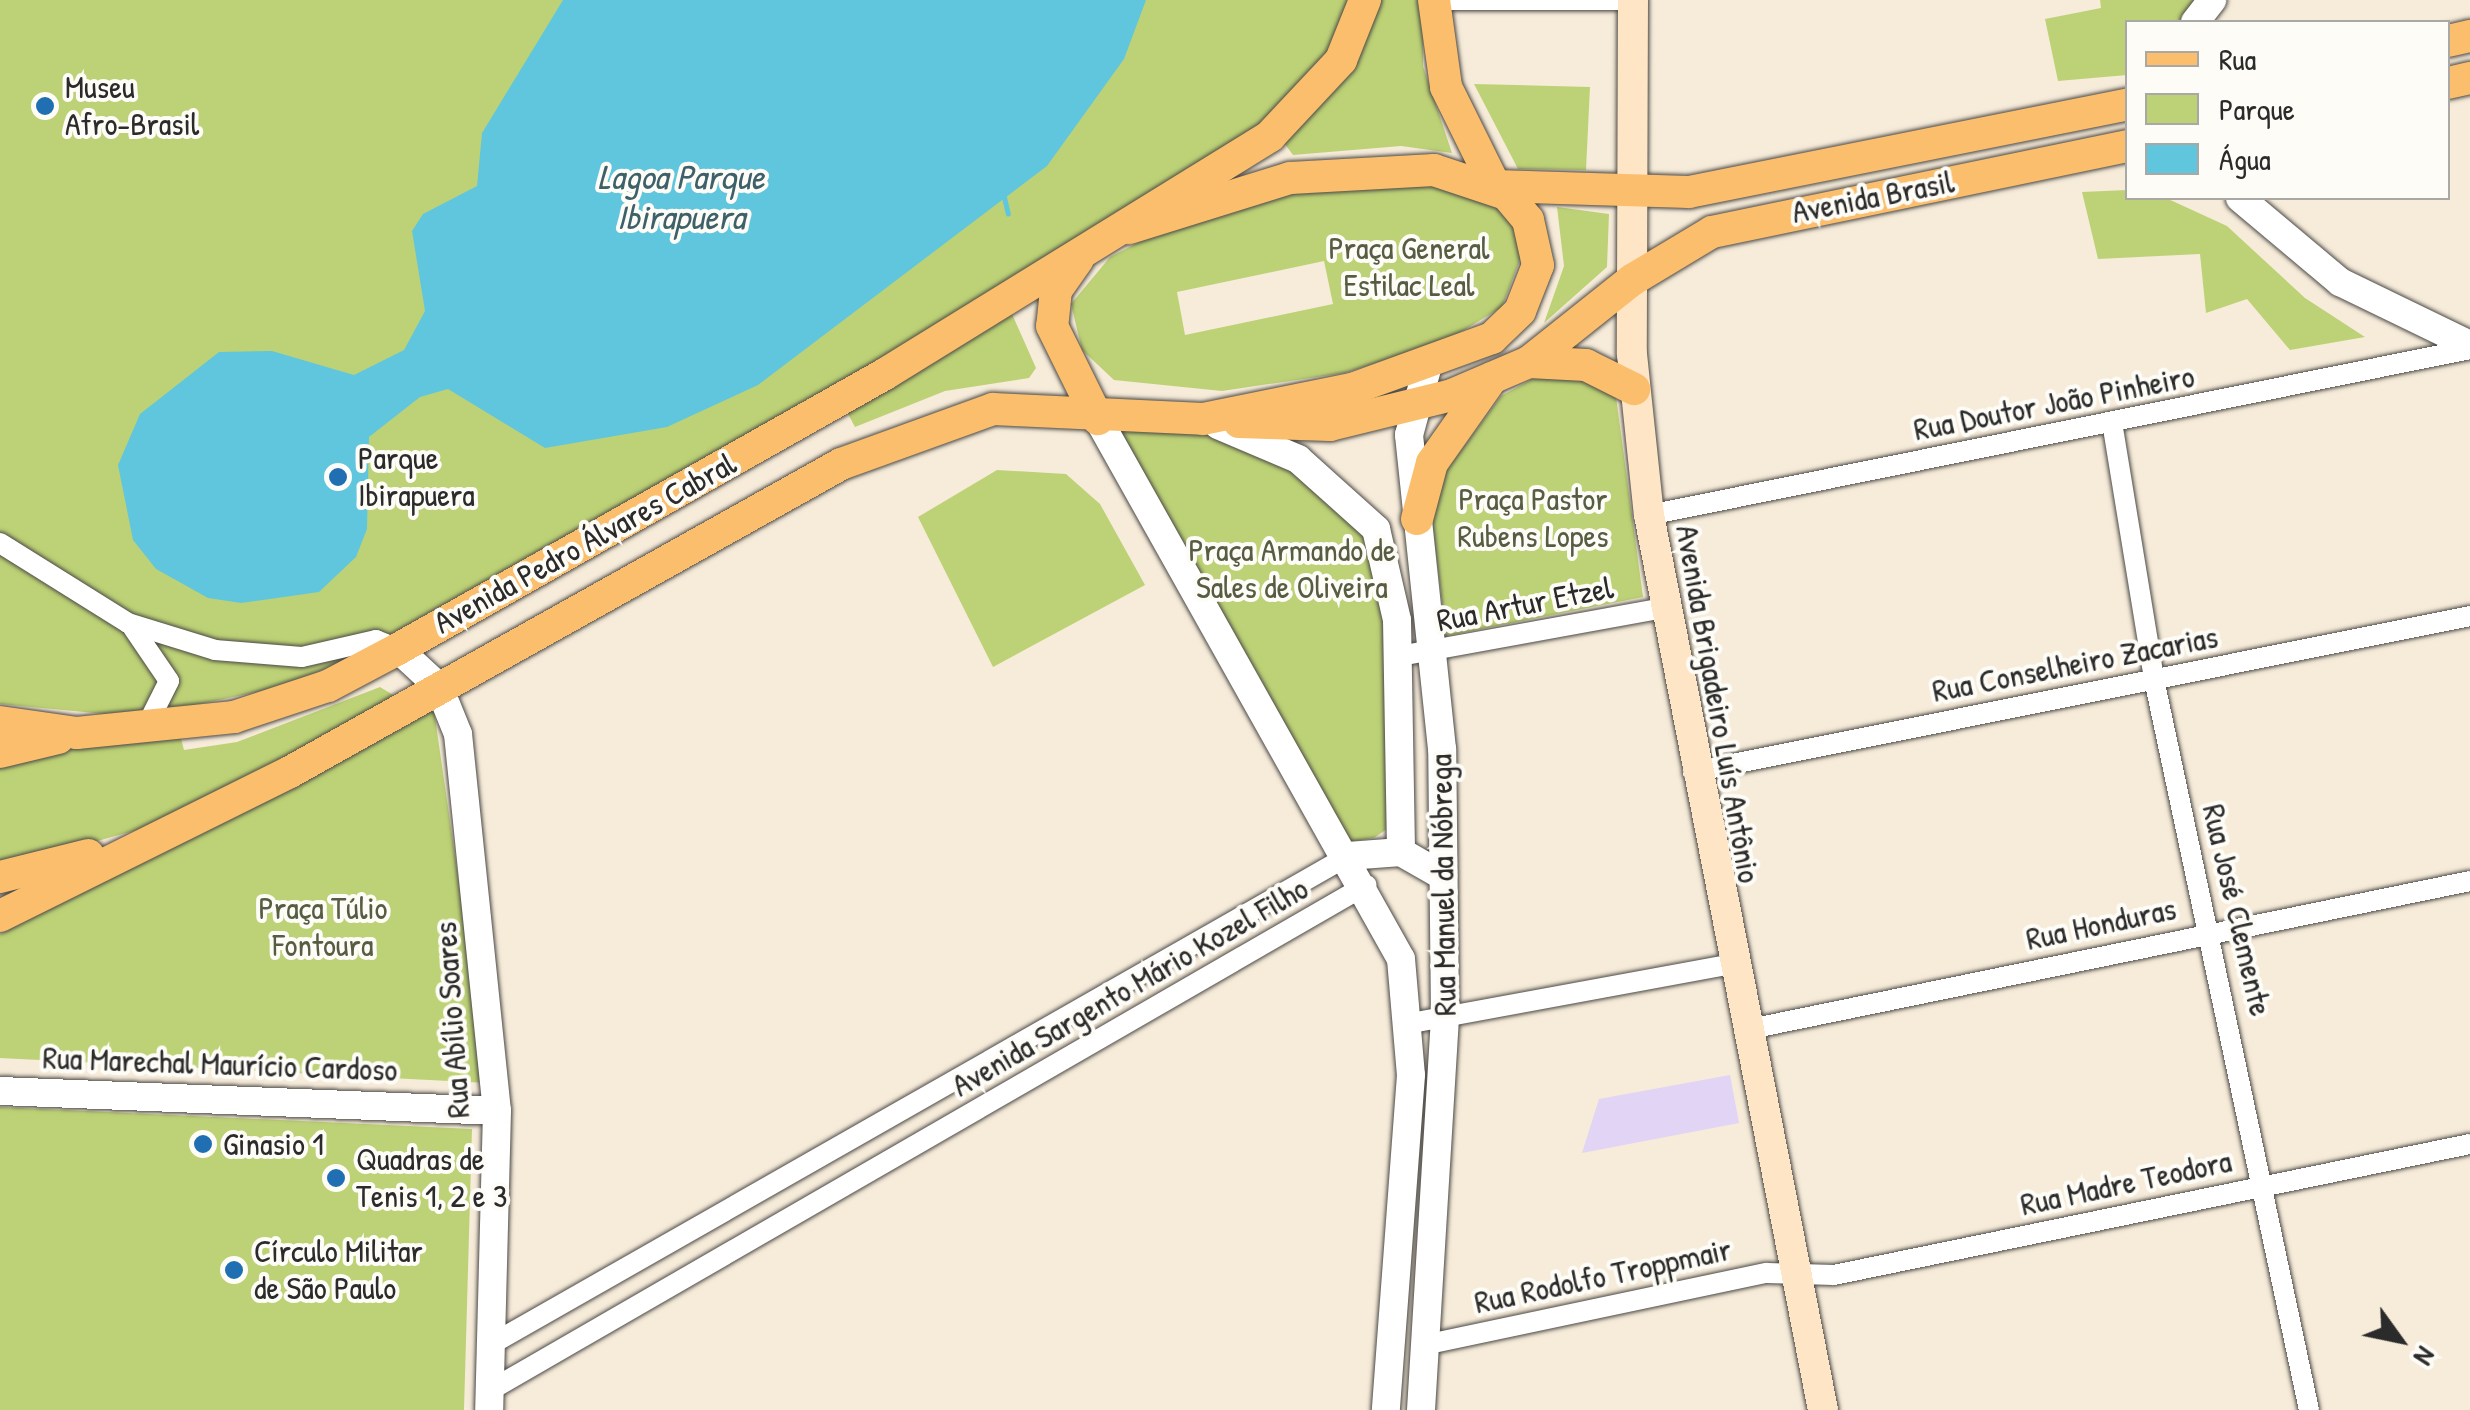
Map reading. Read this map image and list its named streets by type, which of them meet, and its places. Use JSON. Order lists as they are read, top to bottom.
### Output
{
  "streets": {
    "main road": ["Avenida Brasil", "Avenida Pedro Álvares Cabral", "Avenida Brigadeiro Luís Antônio"],
    "street": [
      "Rua Doutor João Pinheiro",
      "Rua Artur Etzel",
      "Rua Conselheiro Zacarias",
      "Rua Manuel da Nóbrega",
      "Rua José Clemente",
      "Rua Honduras",
      "Avenida Sargento Mário Kozel Filho",
      "Rua Abílio Soares",
      "Rua Marechal Maurício Cardoso",
      "Rua Madre Teodora",
      "Rua Rodolfo Troppmair"
    ]
  },
  "crossings": [
    ["Avenida Brasil", "Avenida Brigadeiro Luís Antônio"],
    ["Rua Doutor João Pinheiro", "Avenida Brigadeiro Luís Antônio"],
    ["Rua Doutor João Pinheiro", "Rua José Clemente"],
    ["Avenida Pedro Álvares Cabral", "Rua Manuel da Nóbrega"],
    ["Avenida Pedro Álvares Cabral", "Rua Abílio Soares"],
    ["Rua Artur Etzel", "Avenida Brigadeiro Luís Antônio"],
    ["Rua Artur Etzel", "Rua Manuel da Nóbrega"],
    ["Rua Conselheiro Zacarias", "Avenida Brigadeiro Luís Antônio"],
    ["Rua Conselheiro Zacarias", "Rua José Clemente"],
    ["Avenida Brigadeiro Luís Antônio", "Rua Honduras"],
    ["Avenida Brigadeiro Luís Antônio", "Rua Madre Teodora"],
    ["Avenida Brigadeiro Luís Antônio", "Rua Rodolfo Troppmair"],
    ["Rua Manuel da Nóbrega", "Avenida Sargento Mário Kozel Filho"],
    ["Rua Manuel da Nóbrega", "Rua Rodolfo Troppmair"],
    ["Rua José Clemente", "Rua Honduras"],
    ["Rua José Clemente", "Rua Madre Teodora"],
    ["Avenida Sargento Mário Kozel Filho", "Rua Abílio Soares"],
    ["Rua Abílio Soares", "Rua Marechal Maurício Cardoso"],
    ["Rua Madre Teodora", "Rua Rodolfo Troppmair"]
  ],
  "water": ["Lagoa Parque Ibirapuera"],
  "parks": [
    "Praça General Estilac Leal",
    "Praça Pastor Rubens Lopes",
    "Praça Armando de Sales de Oliveira",
    "Praça Túlio Fontoura"
  ],
  "places": [
    "Museu Afro-Brasil",
    "Parque Ibirapuera",
    "Ginasio 1",
    "Quadras de Tenis 1, 2 e 3",
    "Círculo Militar de São Paulo"
  ],
  "legend": ["Rua", "Parque", "Água"],
  "north": "bottom right"
}
